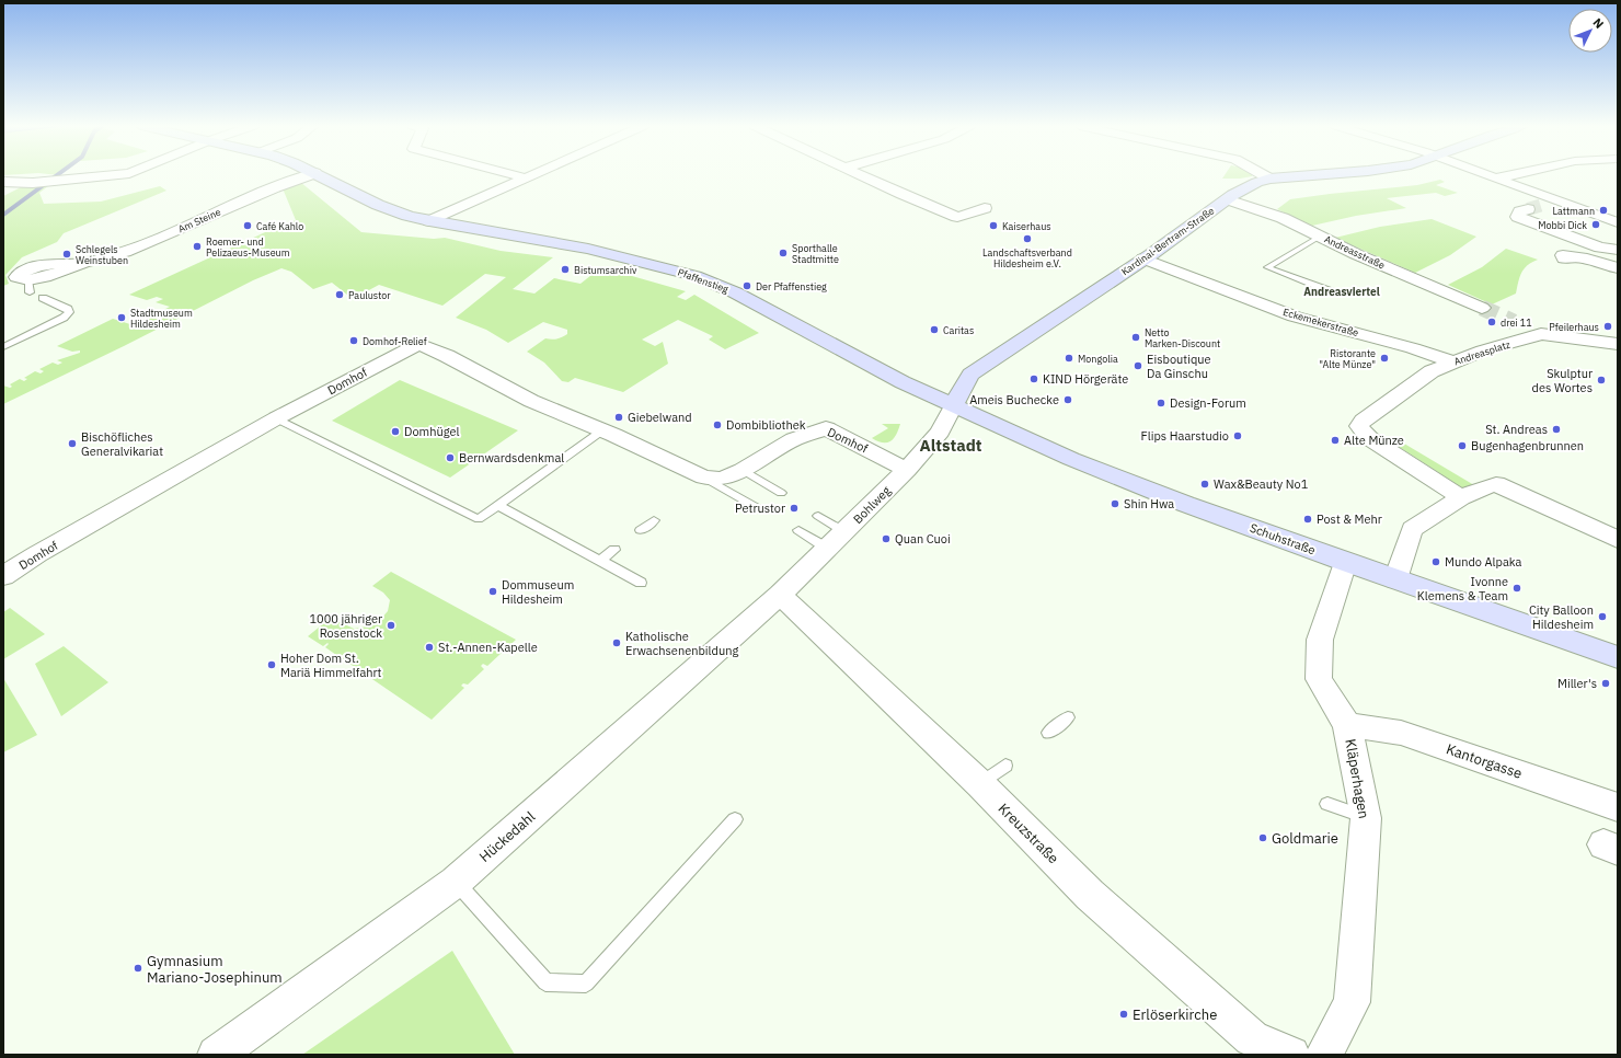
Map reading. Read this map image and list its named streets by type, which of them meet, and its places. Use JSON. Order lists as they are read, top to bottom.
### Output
{
  "streets": {
    "street": [
      "Am Steine",
      "Kardinal-Bertram-Straße",
      "Andreasstraße",
      "Pfaffenstieg",
      "Eckemekerstraße",
      "Andreasplatz",
      "Domhof",
      "Bohlweg",
      "Schuhstraße",
      "Kantorgasse",
      "Kläperhagen",
      "Kreuzstraße",
      "Hückedahl"
    ]
  },
  "crossings": [
    ["Kardinal-Bertram-Straße", "Andreasstraße"],
    ["Kardinal-Bertram-Straße", "Pfaffenstieg"],
    ["Kardinal-Bertram-Straße", "Eckemekerstraße"],
    ["Kardinal-Bertram-Straße", "Bohlweg"],
    ["Kardinal-Bertram-Straße", "Schuhstraße"],
    ["Pfaffenstieg", "Bohlweg"],
    ["Pfaffenstieg", "Schuhstraße"],
    ["Eckemekerstraße", "Andreasplatz"],
    ["Domhof", "Bohlweg"],
    ["Bohlweg", "Schuhstraße"],
    ["Bohlweg", "Kreuzstraße"],
    ["Bohlweg", "Hückedahl"],
    ["Schuhstraße", "Kläperhagen"],
    ["Kantorgasse", "Kläperhagen"],
    ["Kreuzstraße", "Hückedahl"]
  ],
  "districts": ["Andreasviertel", "Altstadt"],
  "places": [
    "Lattmann",
    "Mobbi Dick",
    "Café Kahlo",
    "Kaiserhaus",
    "Landschaftsverband Hildesheim e.V.",
    "Roemer- und Pelizaeus-Museum",
    "Sporthalle Stadtmitte",
    "Schlegels Weinstuben",
    "Bistumsarchiv",
    "Der Pfaffenstieg",
    "Paulustor",
    "Stadtmuseum Hildesheim",
    "drei 11",
    "Pfeilerhaus",
    "Caritas",
    "Netto Marken-Discount",
    "Domhof-Relief",
    "Mongolia",
    "Ristorante \"Alte Münze\"",
    "Eisboutique Da Ginschu",
    "KIND Hörgeräte",
    "Skulptur des Wortes",
    "Ameis Buchecke",
    "Design-Forum",
    "Giebelwand",
    "Dombibliothek",
    "St. Andreas",
    "Domhügel",
    "Flips Haarstudio",
    "Alte Münze",
    "Bischöfliches Generalvikariat",
    "Bugenhagenbrunnen",
    "Bernwardsdenkmal",
    "Wax&Beauty No1",
    "Shin Hwa",
    "Petrustor",
    "Post & Mehr",
    "Quan Cuoi",
    "Mundo Alpaka",
    "Ivonne Klemens & Team",
    "Dommuseum Hildesheim",
    "City Balloon Hildesheim",
    "1000 jähriger Rosenstock",
    "Katholische Erwachsenenbildung",
    "St.-Annen-Kapelle",
    "Hoher Dom St. Mariä Himmelfahrt",
    "Miller's",
    "Goldmarie",
    "Gymnasium Mariano-Josephinum",
    "Erlöserkirche"
  ],
  "north": "top right"
}
